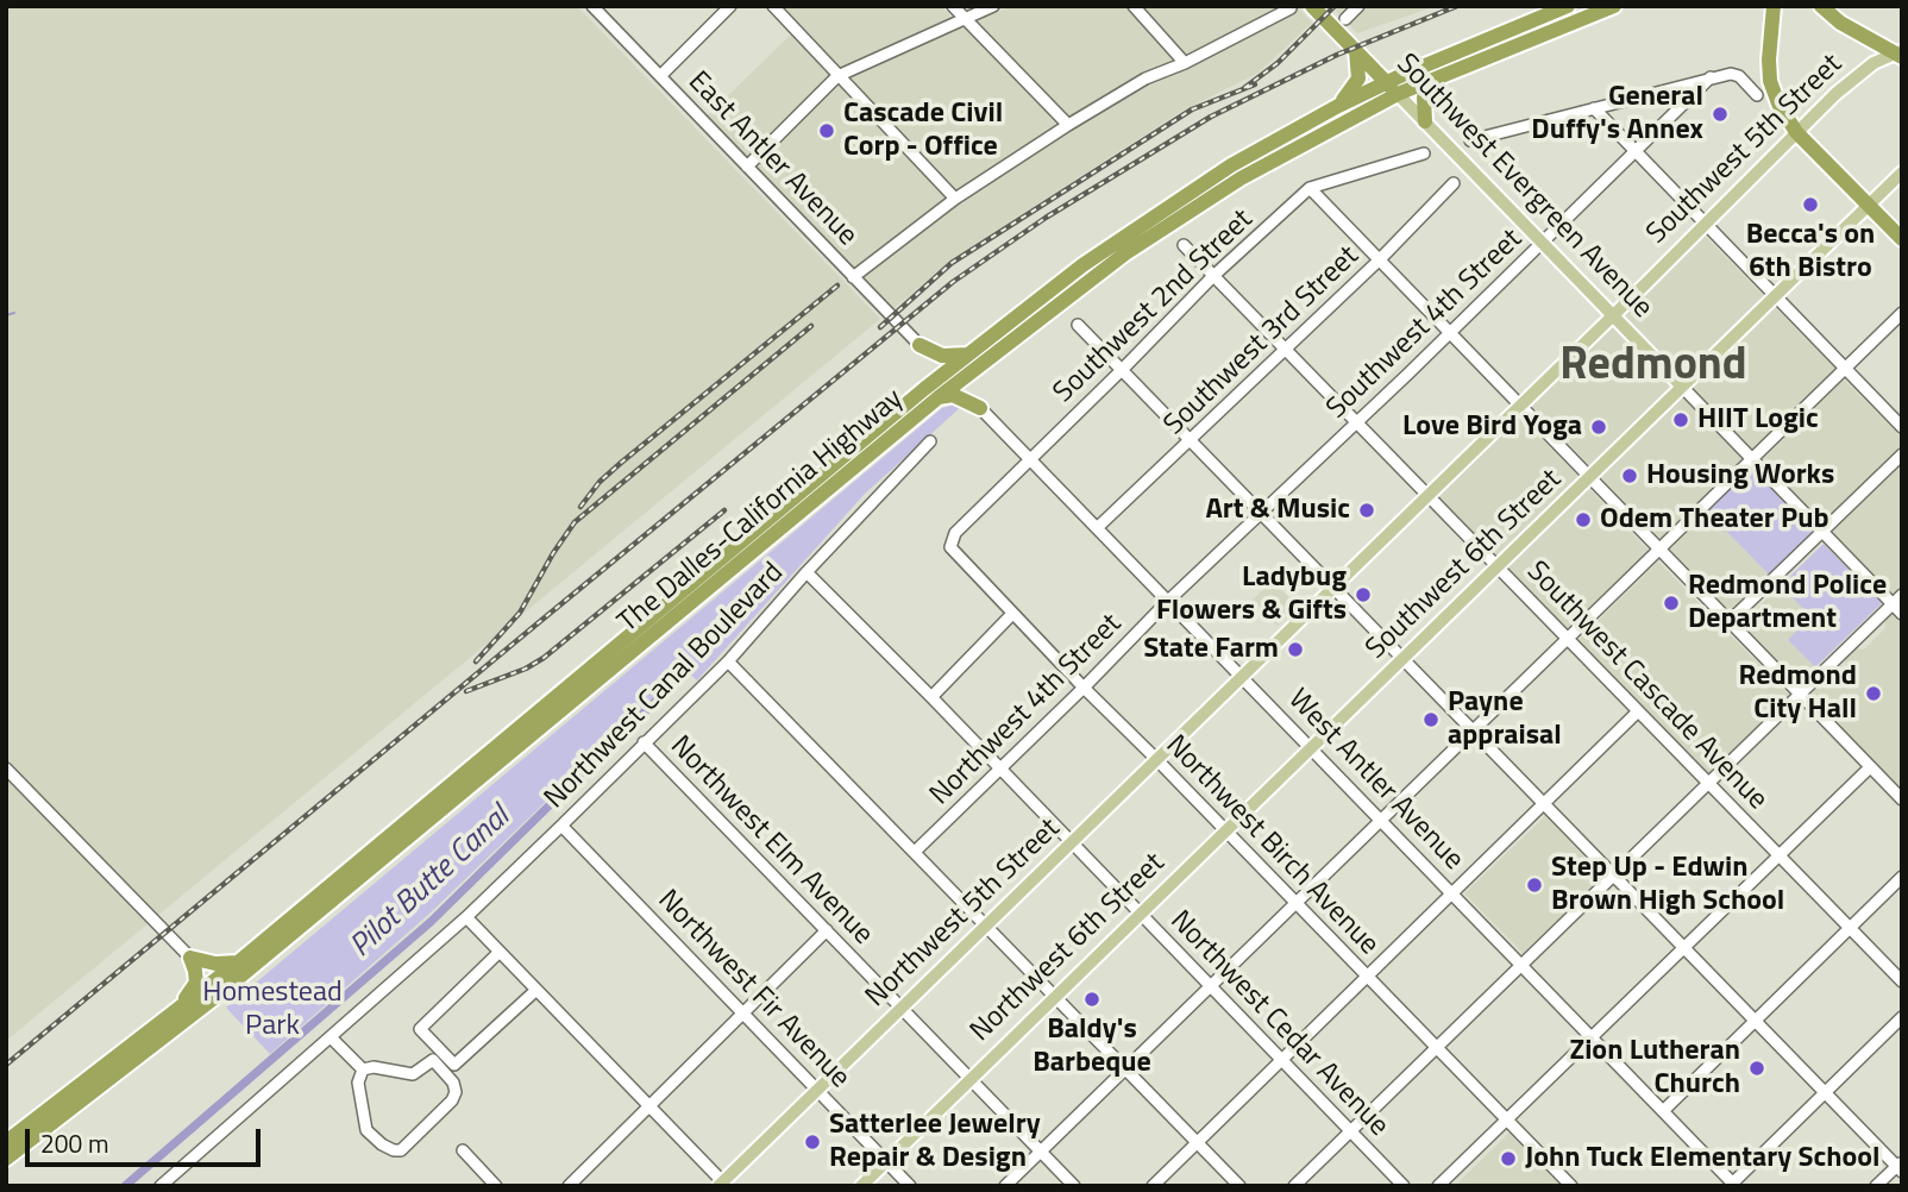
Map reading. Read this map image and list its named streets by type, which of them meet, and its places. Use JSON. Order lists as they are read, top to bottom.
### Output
{
  "streets": {
    "highway": ["Southwest Evergreen Avenue", "The Dalles-California Highway"],
    "main road": [
      "Southwest 5th Street",
      "Southwest 6th Street",
      "Northwest 5th Street",
      "Northwest 6th Street"
    ],
    "street": [
      "East Antler Avenue",
      "Southwest 2nd Street",
      "Southwest 4th Street",
      "Southwest 3rd Street",
      "Northwest Canal Boulevard",
      "Southwest Cascade Avenue",
      "Northwest 4th Street",
      "West Antler Avenue",
      "Northwest Elm Avenue",
      "Northwest Birch Avenue",
      "Northwest Fir Avenue",
      "Northwest Cedar Avenue"
    ]
  },
  "crossings": [
    ["Southwest 5th Street", "Southwest Evergreen Avenue"],
    ["Southwest 5th Street", "Southwest Cascade Avenue"],
    ["Southwest 5th Street", "West Antler Avenue"],
    ["Southwest 5th Street", "Northwest 5th Street"],
    ["Southwest Evergreen Avenue", "Southwest 4th Street"],
    ["Southwest Evergreen Avenue", "The Dalles-California Highway"],
    ["Southwest Evergreen Avenue", "Southwest 6th Street"],
    ["Southwest 2nd Street", "Southwest Cascade Avenue"],
    ["Southwest 2nd Street", "West Antler Avenue"],
    ["Southwest 2nd Street", "Northwest Birch Avenue"],
    ["Southwest 4th Street", "Southwest Cascade Avenue"],
    ["Southwest 4th Street", "Northwest 4th Street"],
    ["Southwest 4th Street", "West Antler Avenue"],
    ["Southwest 3rd Street", "Southwest Cascade Avenue"],
    ["Southwest 3rd Street", "West Antler Avenue"],
    ["Southwest 6th Street", "Southwest Cascade Avenue"],
    ["Southwest 6th Street", "West Antler Avenue"],
    ["Southwest 6th Street", "Northwest 6th Street"],
    ["Northwest Canal Boulevard", "Northwest Elm Avenue"],
    ["Northwest Canal Boulevard", "Northwest Fir Avenue"],
    ["Northwest Canal Boulevard", "Northwest Cedar Avenue"],
    ["Northwest 4th Street", "West Antler Avenue"],
    ["Northwest 4th Street", "Northwest Birch Avenue"],
    ["Northwest 4th Street", "Northwest Cedar Avenue"],
    ["West Antler Avenue", "Northwest 5th Street"],
    ["West Antler Avenue", "Northwest 6th Street"],
    ["Northwest Elm Avenue", "Northwest 5th Street"],
    ["Northwest Elm Avenue", "Northwest 6th Street"],
    ["Northwest Birch Avenue", "Northwest 5th Street"],
    ["Northwest Birch Avenue", "Northwest 6th Street"],
    ["Northwest 5th Street", "Northwest Fir Avenue"],
    ["Northwest 5th Street", "Northwest Cedar Avenue"],
    ["Northwest 6th Street", "Northwest Fir Avenue"],
    ["Northwest 6th Street", "Northwest Cedar Avenue"]
  ],
  "districts": ["Redmond"],
  "water": ["Pilot Butte Canal"],
  "parks": ["Homestead Park"],
  "places": [
    "General Duffy's Annex",
    "Cascade Civil Corp - Office",
    "Becca's on 6th Bistro",
    "HIIT Logic",
    "Love Bird Yoga",
    "Housing Works",
    "Art & Music",
    "Odem Theater Pub",
    "Ladybug Flowers & Gifts",
    "Redmond Police Department",
    "State Farm",
    "Redmond City Hall",
    "Payne appraisal",
    "Step Up - Edwin Brown High School",
    "Baldy's Barbeque",
    "Zion Lutheran Church",
    "Satterlee Jewelry Repair & Design",
    "John Tuck Elementary School"
  ],
  "scale_bar": "200 m"
}
